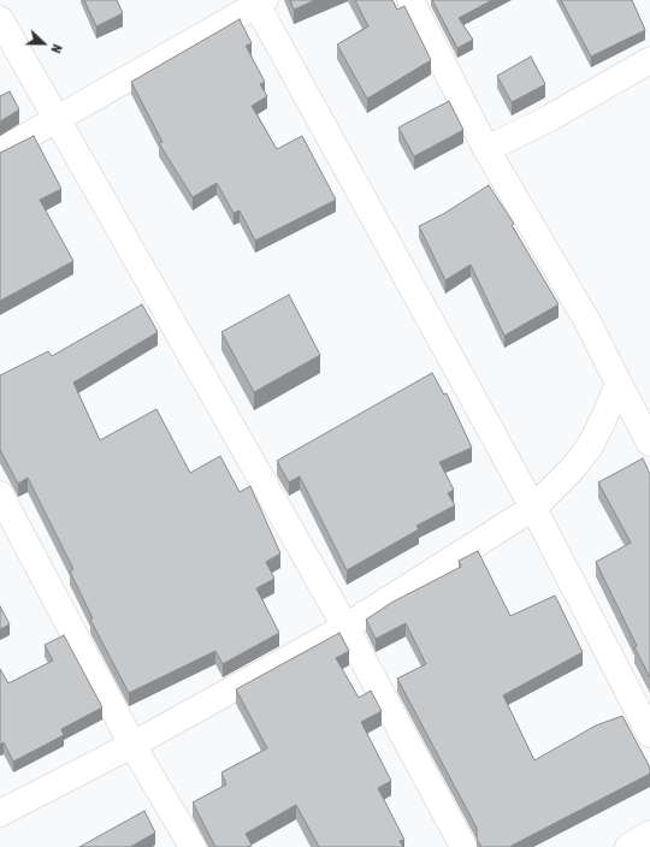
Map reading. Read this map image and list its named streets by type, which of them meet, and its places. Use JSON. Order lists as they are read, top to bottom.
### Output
{
  "north": "right"
}
